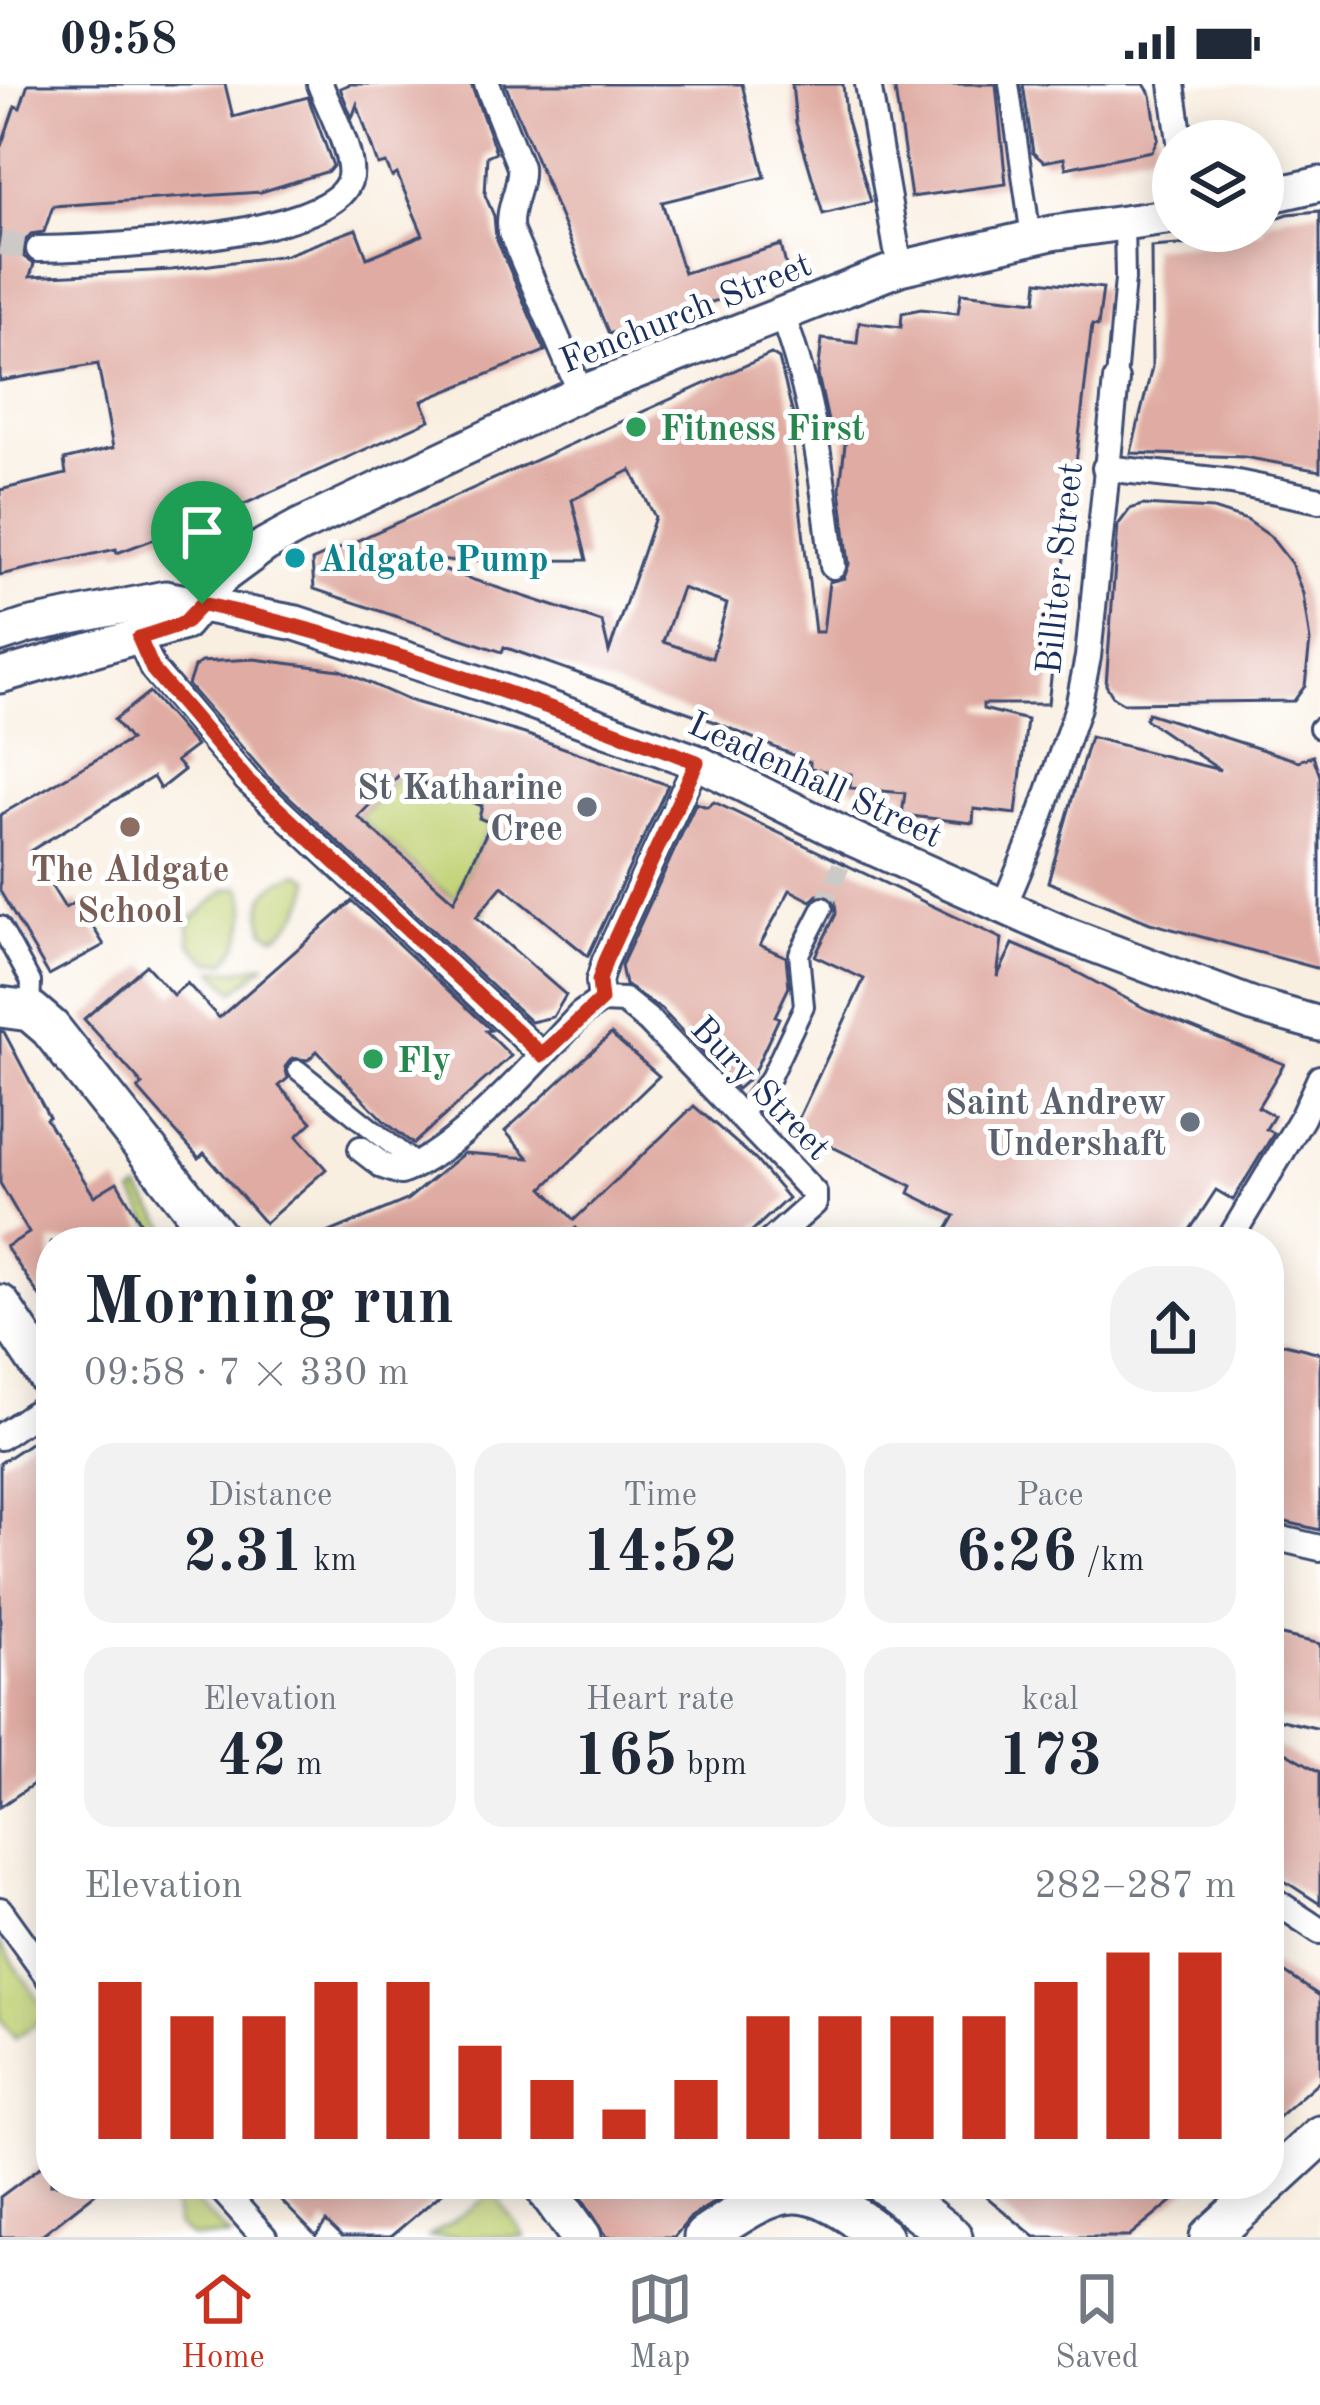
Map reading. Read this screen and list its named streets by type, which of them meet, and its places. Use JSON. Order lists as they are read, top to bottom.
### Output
{
  "streets": {
    "street": [
      "Fenchurch Street",
      "Billiter Street",
      "Leadenhall Street",
      "Bury Street"
    ]
  },
  "crossings": [
    ["Fenchurch Street", "Billiter Street"],
    ["Fenchurch Street", "Leadenhall Street"],
    ["Billiter Street", "Leadenhall Street"]
  ],
  "places": [
    "Fitness First",
    "Aldgate Pump",
    "St Katharine Cree",
    "The Aldgate School",
    "Fly",
    "Saint Andrew Undershaft"
  ],
  "page": {
    "status": "09:58",
    "heading": ["Morning run", "09:58 · 7 × 330 m"],
    "stats": [
      ["Distance", "2.31 km"],
      ["Time", "14:52"],
      ["Pace", "6:26 /km"],
      ["Elevation", "42 m"],
      ["Heart rate", "165 bpm"],
      ["kcal", "173"]
    ],
    "chart": ["Elevation", "282–287 m"],
    "tabs": ["Home", "Map", "Saved"]
  }
}
